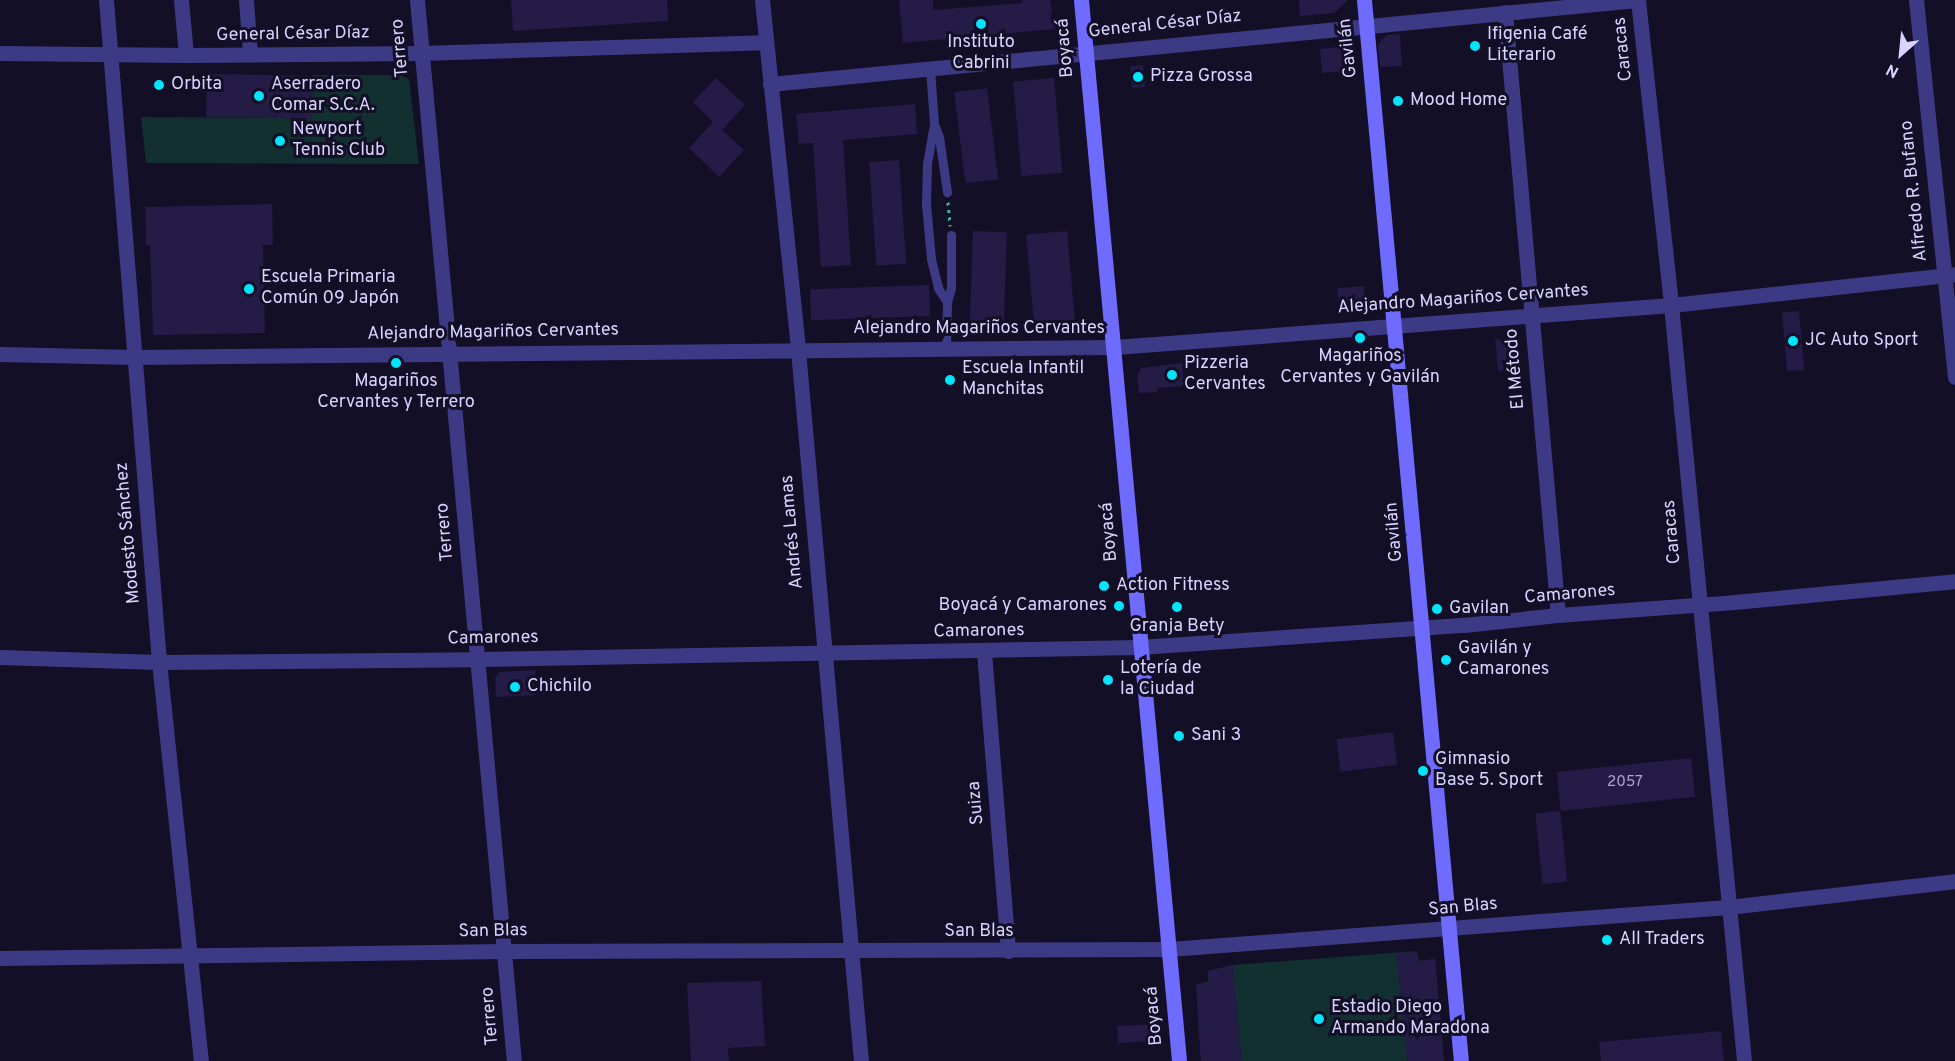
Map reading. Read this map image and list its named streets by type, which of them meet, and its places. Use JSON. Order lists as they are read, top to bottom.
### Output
{
  "streets": {
    "street": [
      "General César Díaz",
      "Terrero",
      "Boyacá",
      "Gavilán",
      "Caracas",
      "Alfredo R. Bufano",
      "Alejandro Magariños Cervantes",
      "El Método",
      "Andrés Lamas",
      "Modesto Sánchez",
      "Camarones",
      "Suiza",
      "San Blas"
    ]
  },
  "crossings": [
    ["General César Díaz", "Terrero"],
    ["General César Díaz", "Boyacá"],
    ["General César Díaz", "Gavilán"],
    ["General César Díaz", "Caracas"],
    ["General César Díaz", "El Método"],
    ["General César Díaz", "Andrés Lamas"],
    ["General César Díaz", "Modesto Sánchez"],
    ["Terrero", "Alejandro Magariños Cervantes"],
    ["Terrero", "Camarones"],
    ["Terrero", "San Blas"],
    ["Boyacá", "Alejandro Magariños Cervantes"],
    ["Boyacá", "Camarones"],
    ["Boyacá", "San Blas"],
    ["Gavilán", "Alejandro Magariños Cervantes"],
    ["Gavilán", "Camarones"],
    ["Gavilán", "San Blas"],
    ["Caracas", "Alejandro Magariños Cervantes"],
    ["Caracas", "Camarones"],
    ["Caracas", "San Blas"],
    ["Alfredo R. Bufano", "Alejandro Magariños Cervantes"],
    ["Alejandro Magariños Cervantes", "El Método"],
    ["Alejandro Magariños Cervantes", "Andrés Lamas"],
    ["Alejandro Magariños Cervantes", "Modesto Sánchez"],
    ["El Método", "Camarones"],
    ["Andrés Lamas", "Camarones"],
    ["Andrés Lamas", "San Blas"],
    ["Modesto Sánchez", "Camarones"],
    ["Modesto Sánchez", "San Blas"],
    ["Camarones", "Suiza"],
    ["Suiza", "San Blas"]
  ],
  "places": [
    "Instituto Cabrini",
    "Ifigenia Café Literario",
    "Pizza Grossa",
    "Orbita",
    "Aserradero Comar S.C.A.",
    "Mood Home",
    "Newport Tennis Club",
    "Escuela Primaria Común 09 Japón",
    "Magariños Cervantes y Gavilán",
    "JC Auto Sport",
    "Magariños Cervantes y Terrero",
    "Pizzeria Cervantes",
    "Escuela Infantil Manchitas",
    "Action Fitness",
    "Boyacá y Camarones",
    "Granja Bety",
    "Gavilan",
    "Gavilán y Camarones",
    "Lotería de la Ciudad",
    "Chichilo",
    "Sani 3",
    "Gimnasio Base 5. Sport",
    "All Traders",
    "Estadio Diego Armando Maradona"
  ],
  "house_numbers": ["2057"],
  "north": "bottom left"
}
